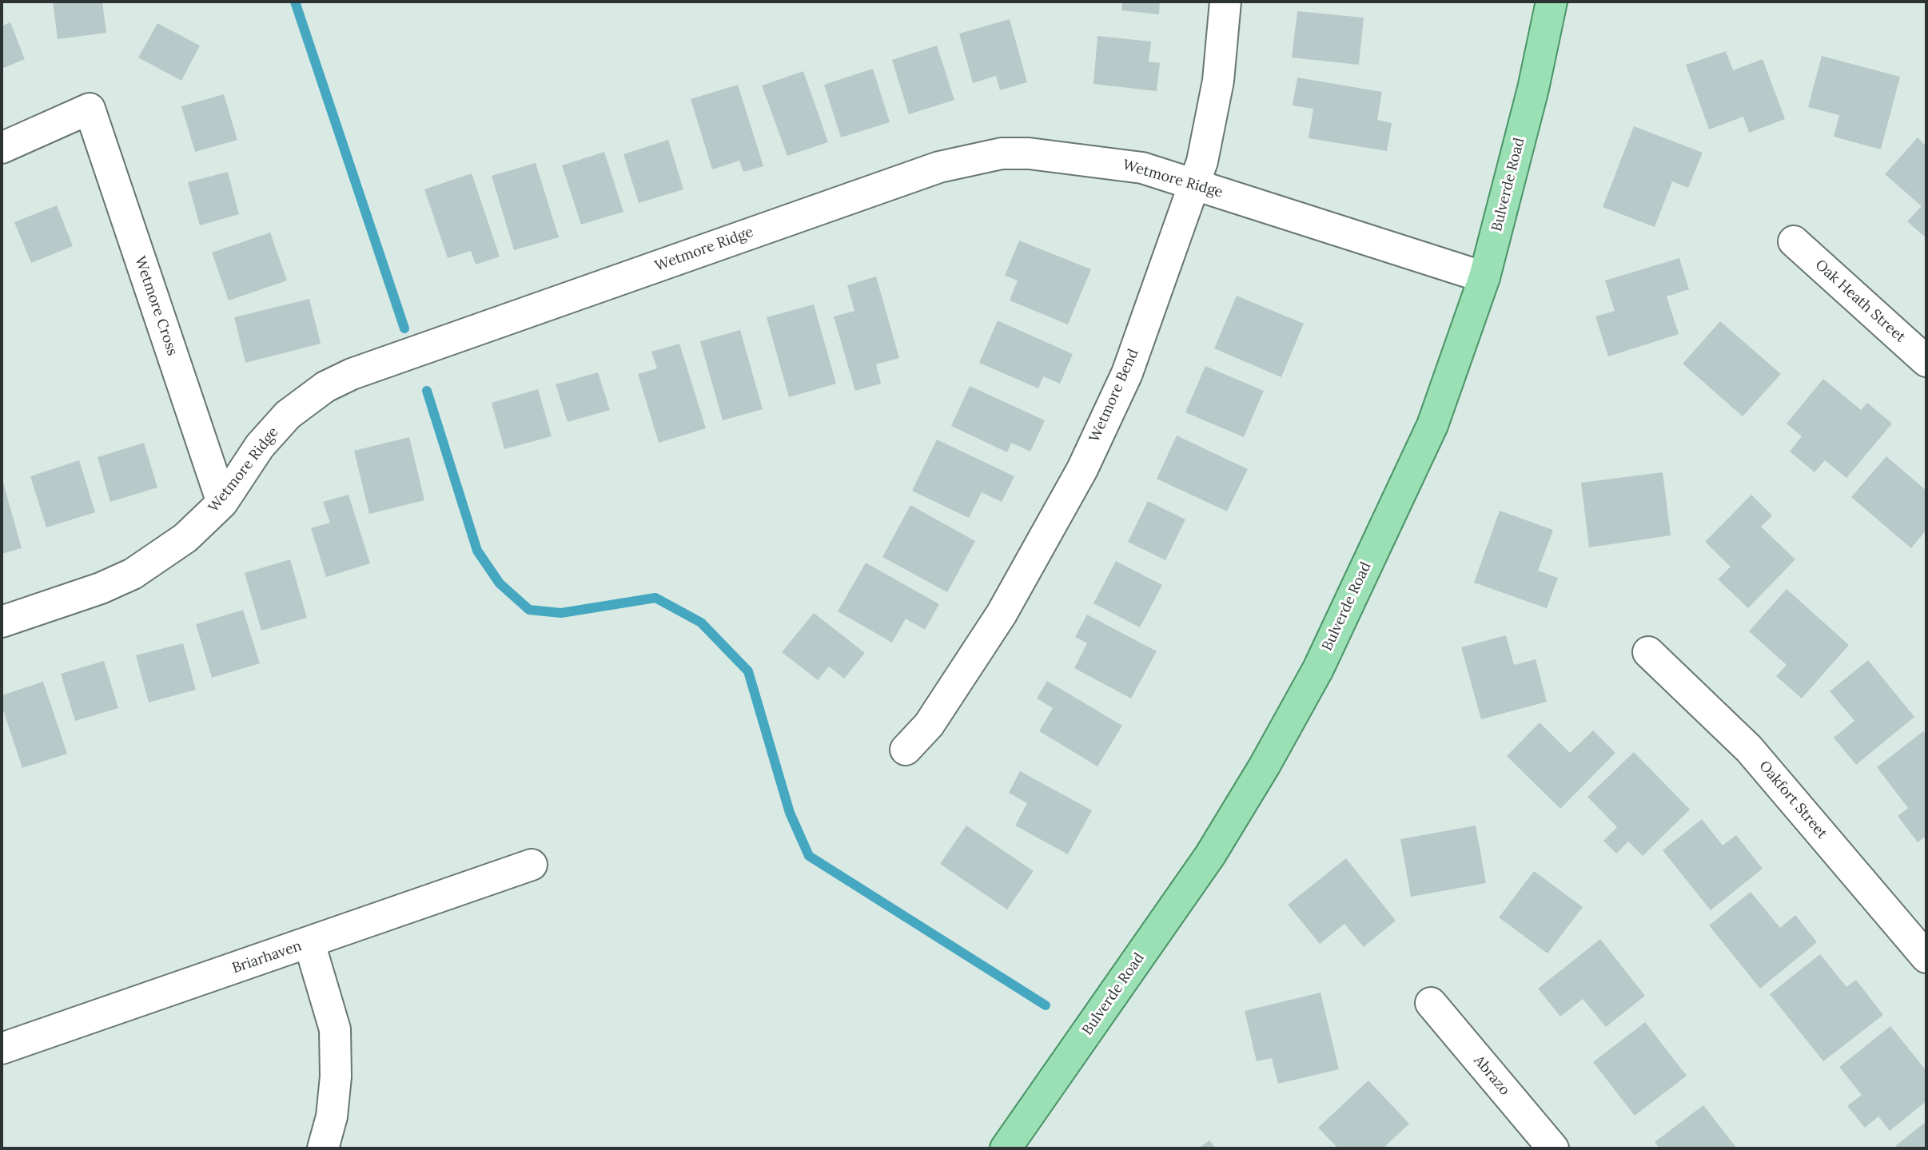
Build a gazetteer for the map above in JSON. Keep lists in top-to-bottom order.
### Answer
{
  "streets": {
    "main road": ["Bulverde Road"],
    "street": [
      "Wetmore Ridge",
      "Oak Heath Street",
      "Wetmore Cross",
      "Wetmore Bend",
      "Oakfort Street",
      "Briarhaven",
      "Abrazo"
    ]
  },
  "crossings": [
    ["Wetmore Ridge", "Bulverde Road"],
    ["Wetmore Ridge", "Wetmore Cross"],
    ["Wetmore Ridge", "Wetmore Bend"]
  ]
}
